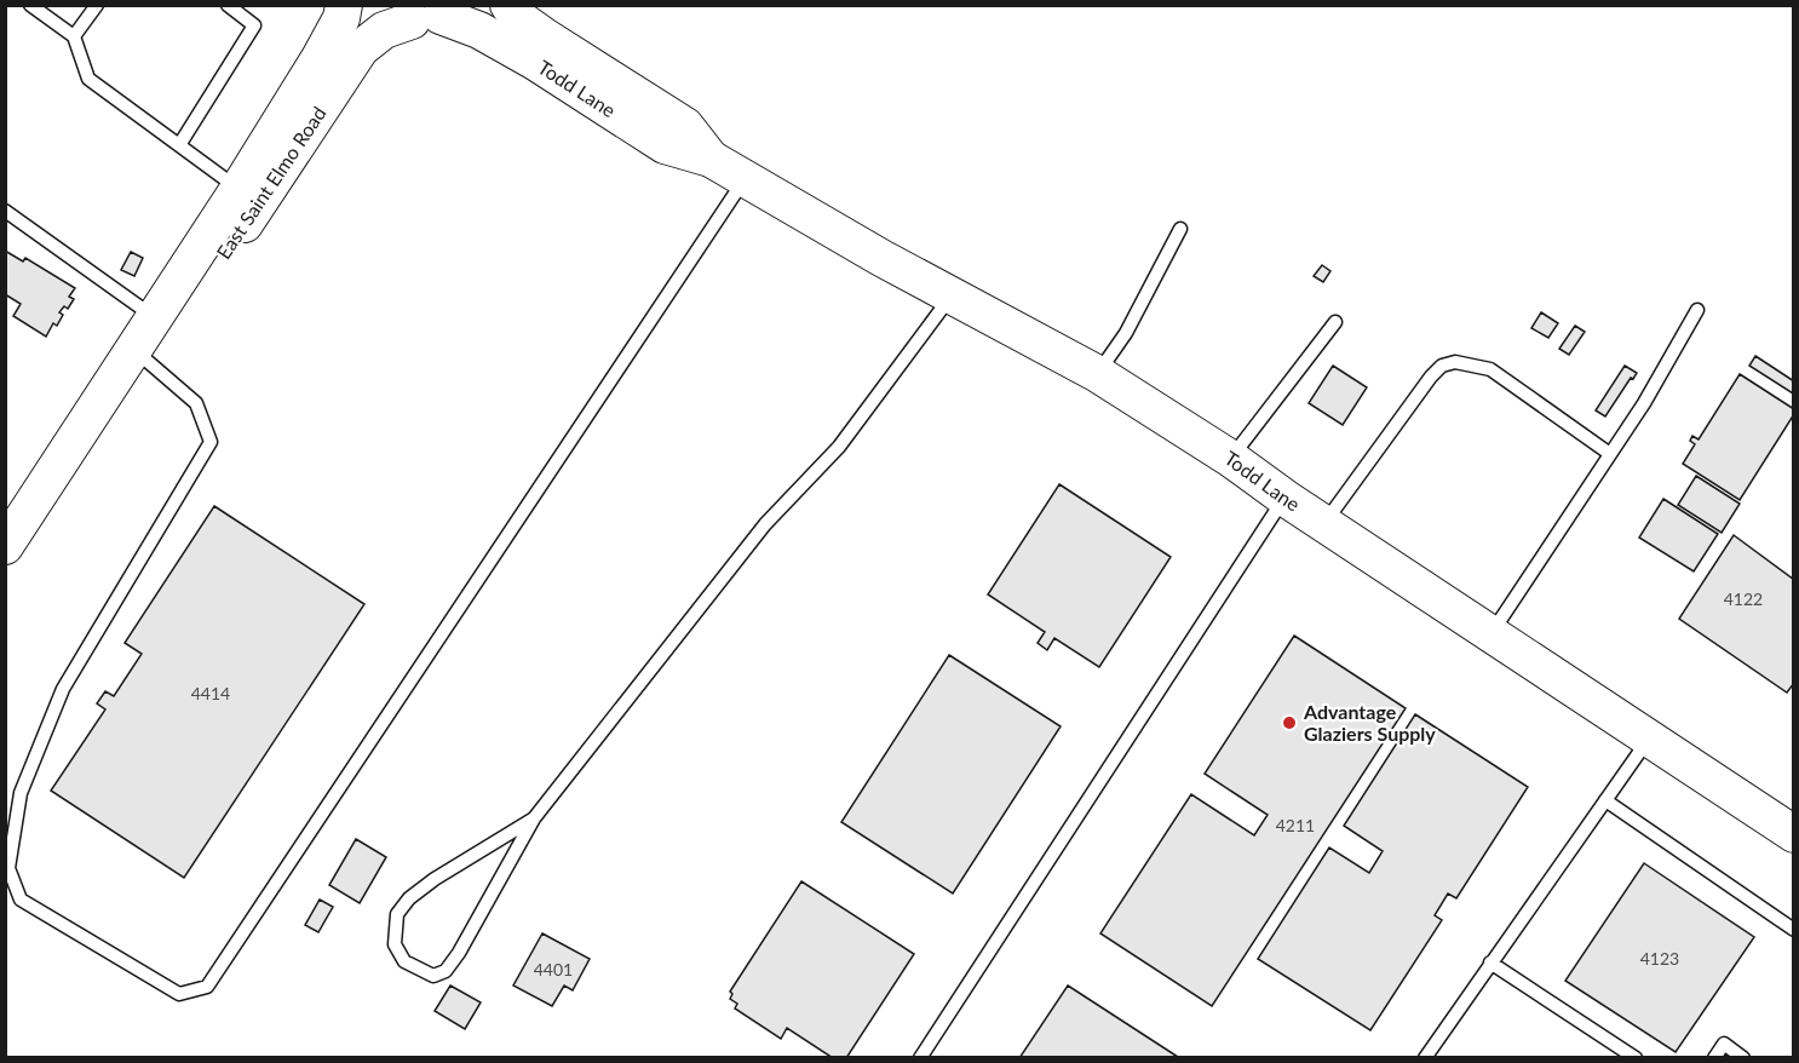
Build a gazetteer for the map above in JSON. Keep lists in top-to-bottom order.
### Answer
{
  "streets": {
    "street": ["Todd Lane", "East Saint Elmo Road"]
  },
  "crossings": [
    ["Todd Lane", "East Saint Elmo Road"]
  ],
  "places": ["Advantage Glaziers Supply"],
  "house_numbers": [
    "4122",
    "4414",
    "4211",
    "4123",
    "4401"
  ]
}
